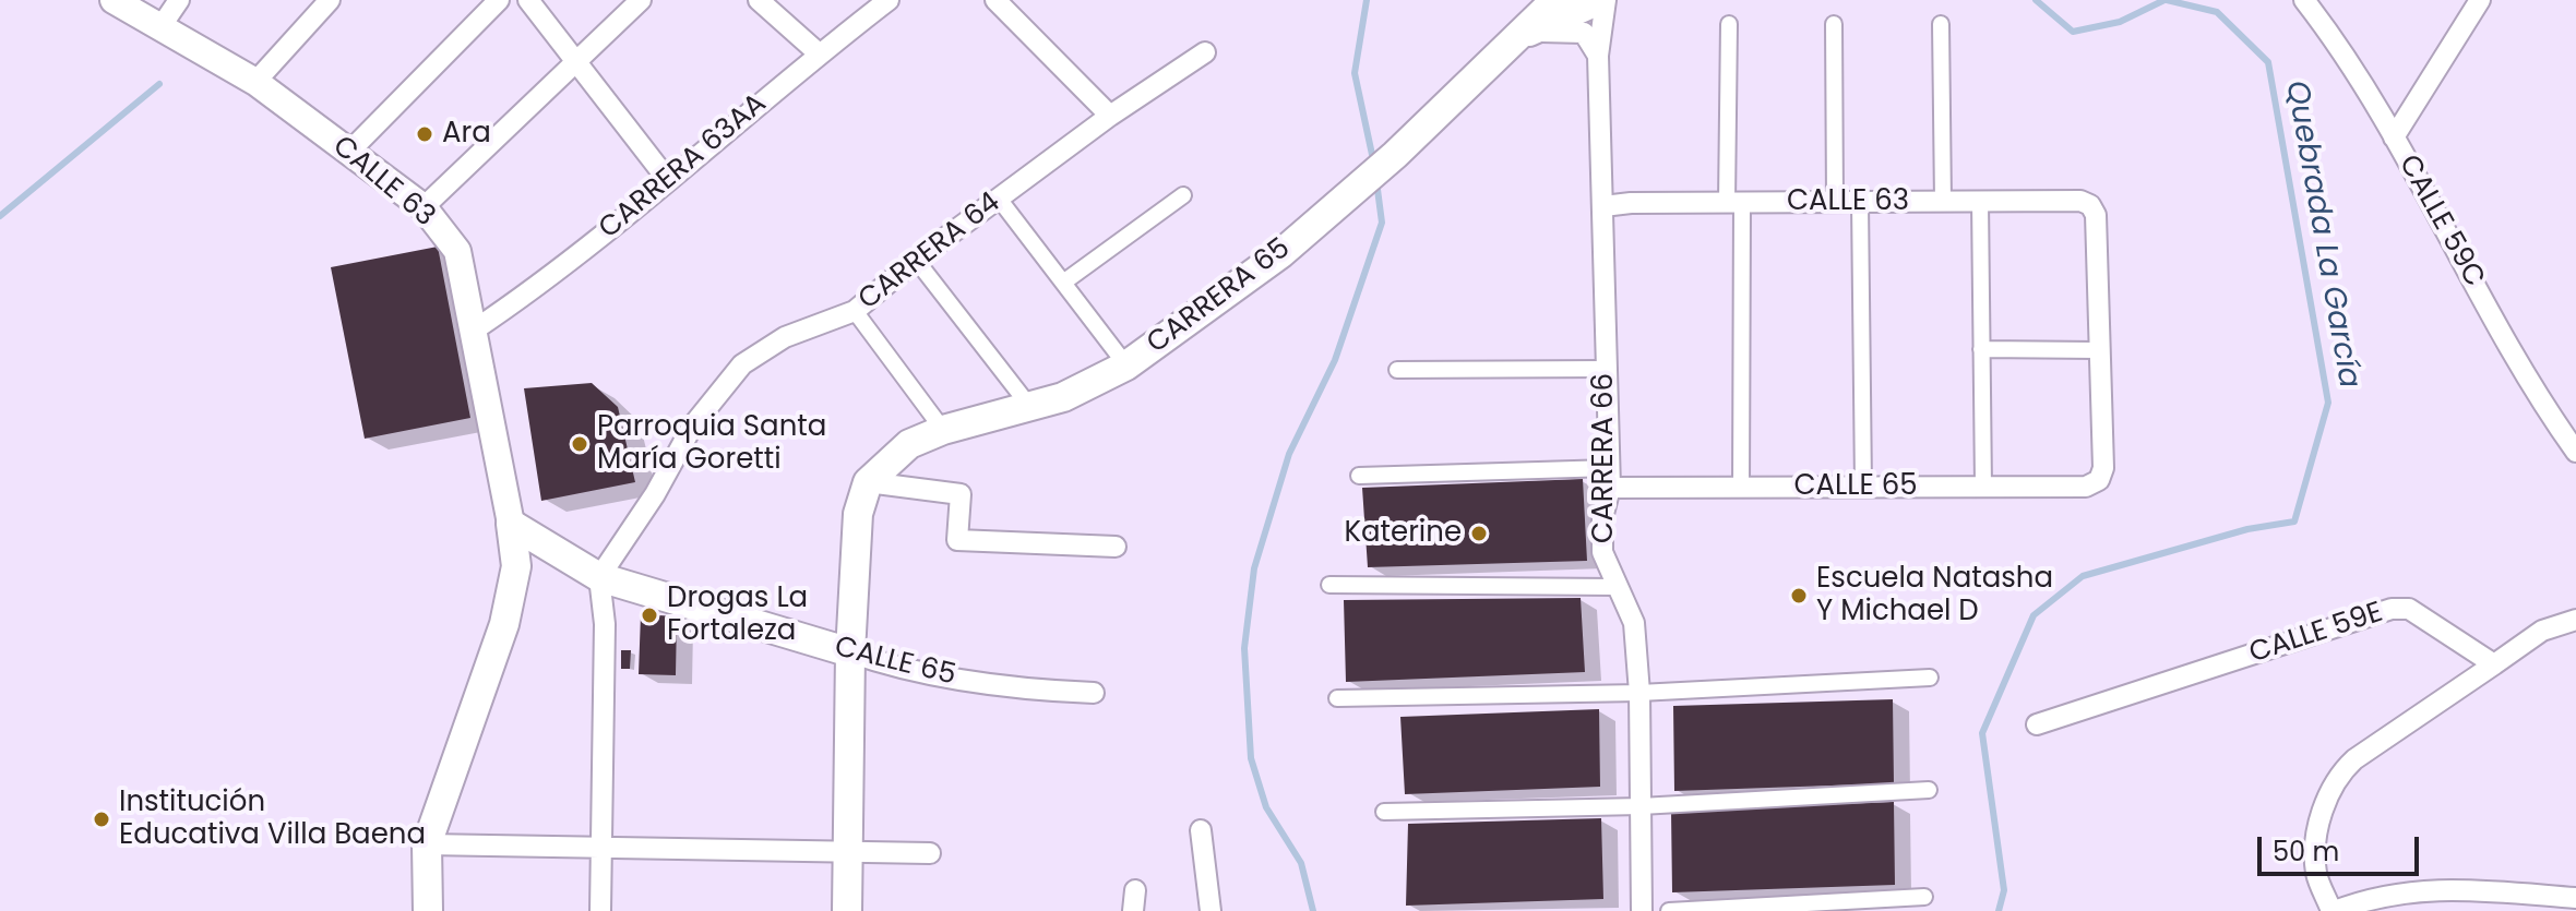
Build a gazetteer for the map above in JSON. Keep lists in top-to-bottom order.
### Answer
{
  "streets": {
    "main road": ["CARRERA 65", "CALLE 65"],
    "street": [
      "CARRERA 63AA",
      "CALLE 63",
      "CALLE 59C",
      "CARRERA 64",
      "CARRERA 66",
      "CALLE 59E"
    ]
  },
  "crossings": [
    ["CARRERA 63AA", "CALLE 63"],
    ["CALLE 63", "CARRERA 66"],
    ["CALLE 63", "CALLE 65"],
    ["CARRERA 64", "CALLE 65"],
    ["CARRERA 65", "CARRERA 66"],
    ["CARRERA 66", "CALLE 65"]
  ],
  "water": ["Quebrada La García"],
  "places": [
    "Ara",
    "Parroquia Santa María Goretti",
    "Katerine",
    "Escuela Natasha Y Michael D",
    "Drogas La Fortaleza",
    "Institución Educativa Villa Baena"
  ],
  "scale_bar": "50 m"
}
